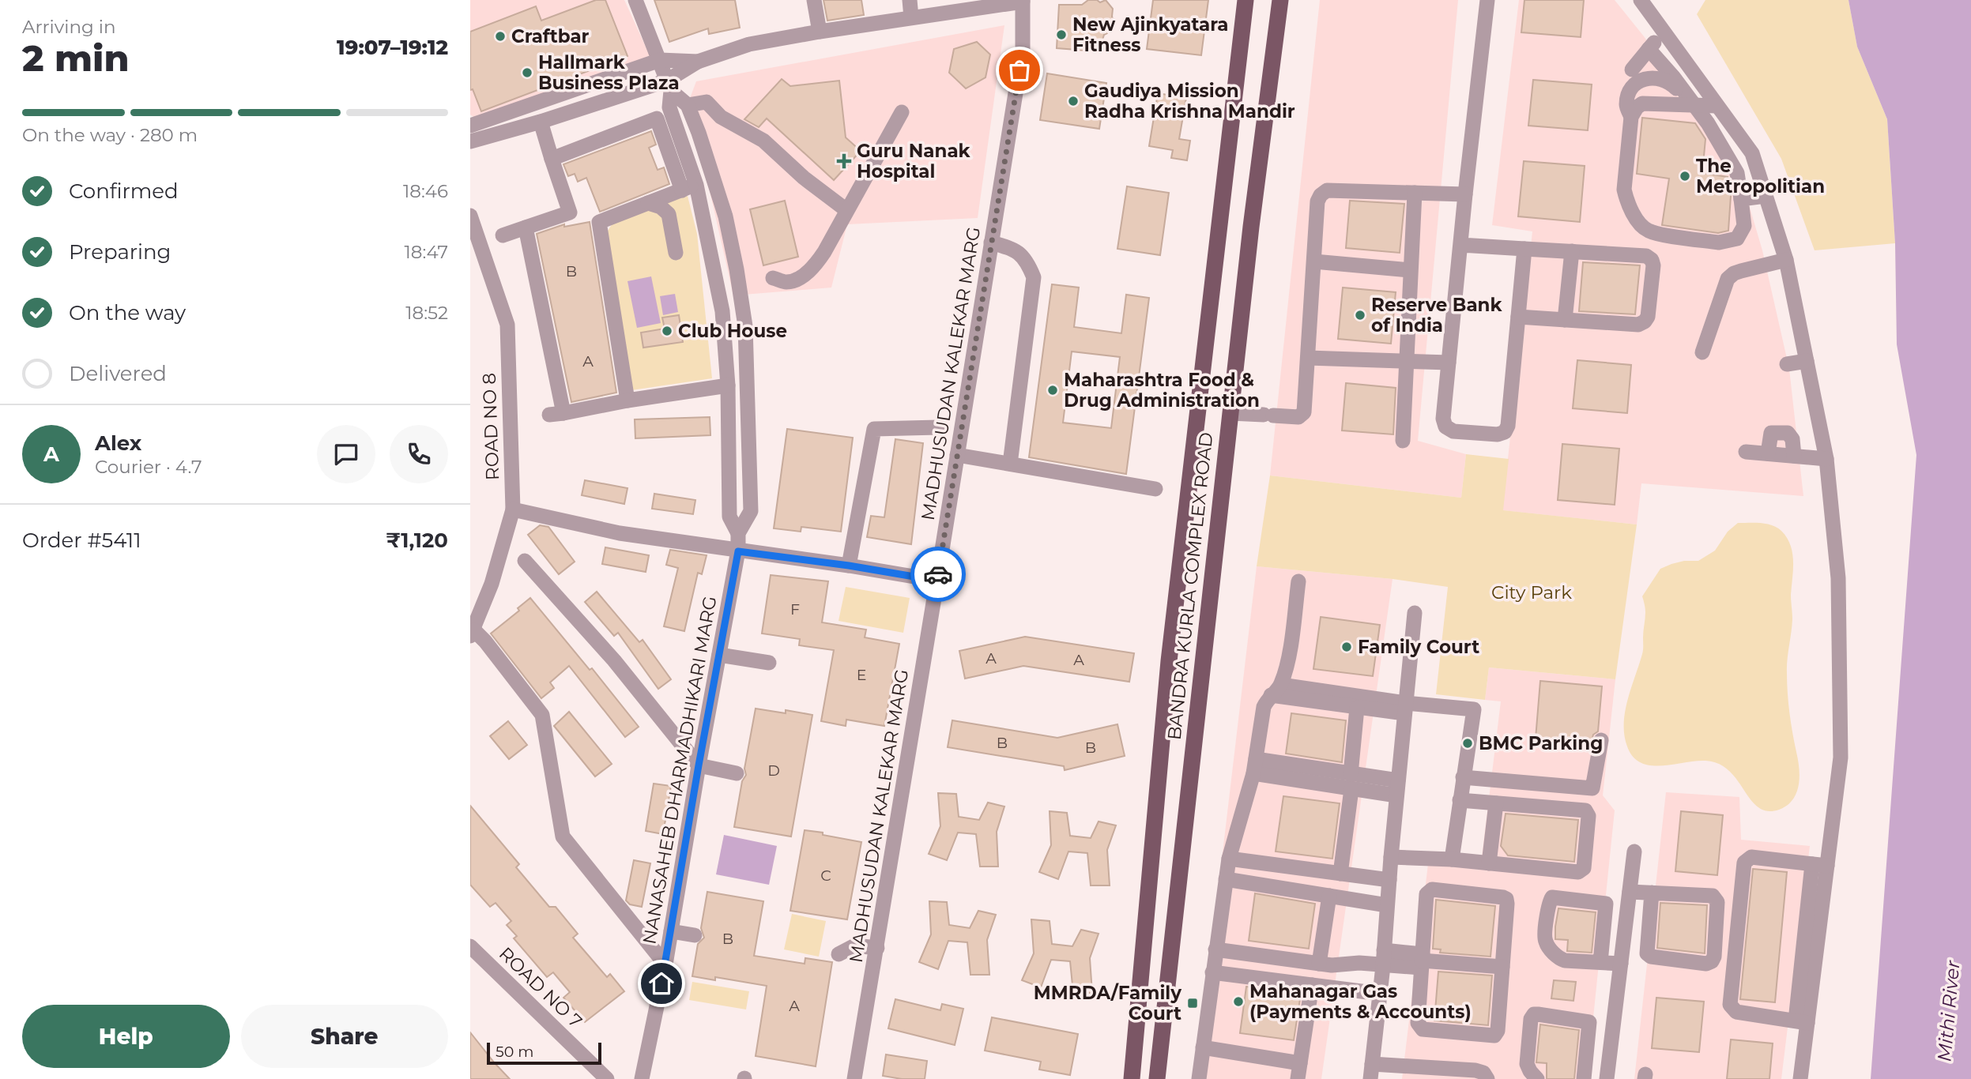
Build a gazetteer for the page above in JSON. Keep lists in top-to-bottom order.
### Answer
{
  "streets": {
    "main road": ["BANDRA KURLA COMPLEX ROAD"],
    "street": [
      "MADHUSUDAN KALEKAR MARG",
      "ROAD NO 8",
      "NANASAHEB DHARMADHIKARI MARG",
      "ROAD NO 7"
    ]
  },
  "water": ["Mithi River"],
  "parks": ["City Park"],
  "places": {
    "other": [
      "New Ajinkyatara Fitness",
      "Craftbar",
      "Hallmark Business Plaza",
      "Gaudiya Mission Radha Krishna Mandir",
      "The Metropolitian",
      "Reserve Bank of India",
      "Club House",
      "Maharashtra Food & Drug Administration",
      "Family Court",
      "BMC Parking",
      "Mahanagar Gas (Payments & Accounts)"
    ],
    "health": ["Guru Nanak Hospital"],
    "transit": ["MMRDA/Family Court"]
  },
  "house_numbers": [
    "B",
    "A",
    "F",
    "A",
    "A",
    "E",
    "B",
    "B",
    "D",
    "C",
    "B",
    "A"
  ],
  "scale_bar": "50 m",
  "page": {
    "heading": ["2 min", "Arriving in", "19:07–19:12"],
    "panel": [
      "Alex",
      "Courier · 4.7",
      "Order #5411",
      "₹1,120"
    ],
    "bar": "On the way · 280 m",
    "list": [
      ["Confirmed", "18:46"],
      ["Preparing", "18:47"],
      ["On the way", "18:52"],
      "Delivered"
    ],
    "round": "A",
    "buttons": ["Help", "Share"],
    "scale": "50 m"
  }
}
